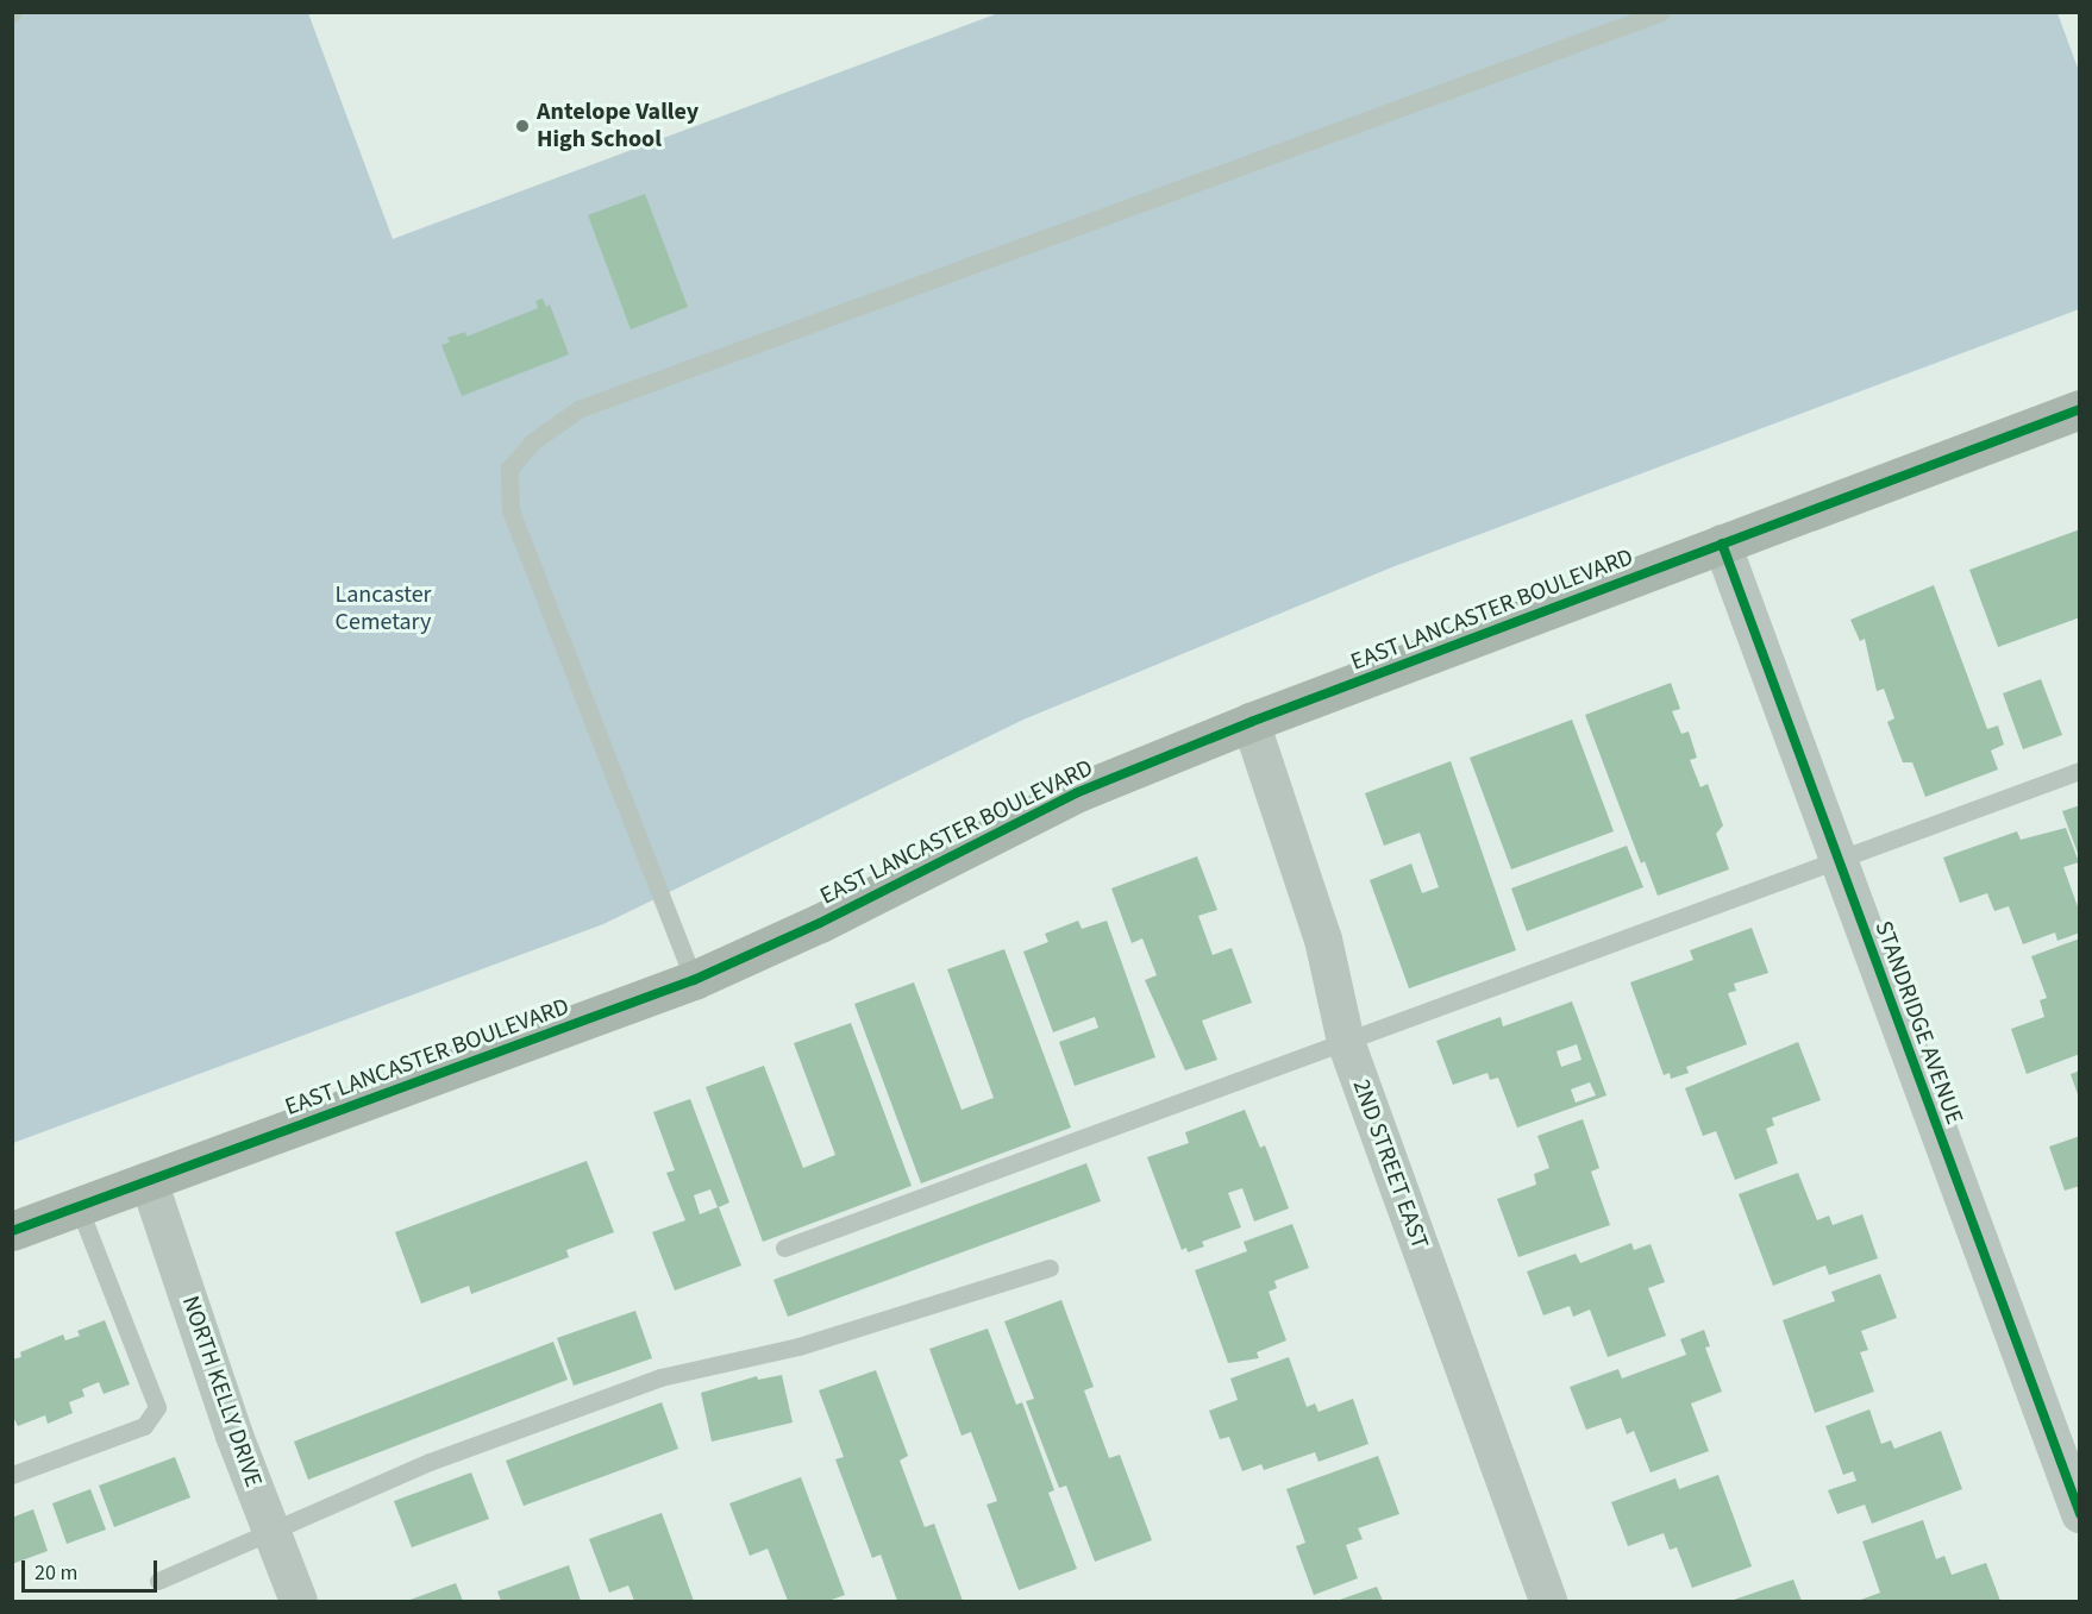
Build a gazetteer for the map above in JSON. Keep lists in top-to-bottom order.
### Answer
{
  "streets": {
    "main road": ["EAST LANCASTER BOULEVARD"],
    "street": ["STANDRIDGE AVENUE", "2ND STREET EAST", "NORTH KELLY DRIVE"]
  },
  "crossings": [
    ["EAST LANCASTER BOULEVARD", "STANDRIDGE AVENUE"],
    ["EAST LANCASTER BOULEVARD", "2ND STREET EAST"],
    ["EAST LANCASTER BOULEVARD", "NORTH KELLY DRIVE"]
  ],
  "parks": ["Lancaster Cemetary"],
  "places": ["Antelope Valley High School"],
  "scale_bar": "20 m"
}
